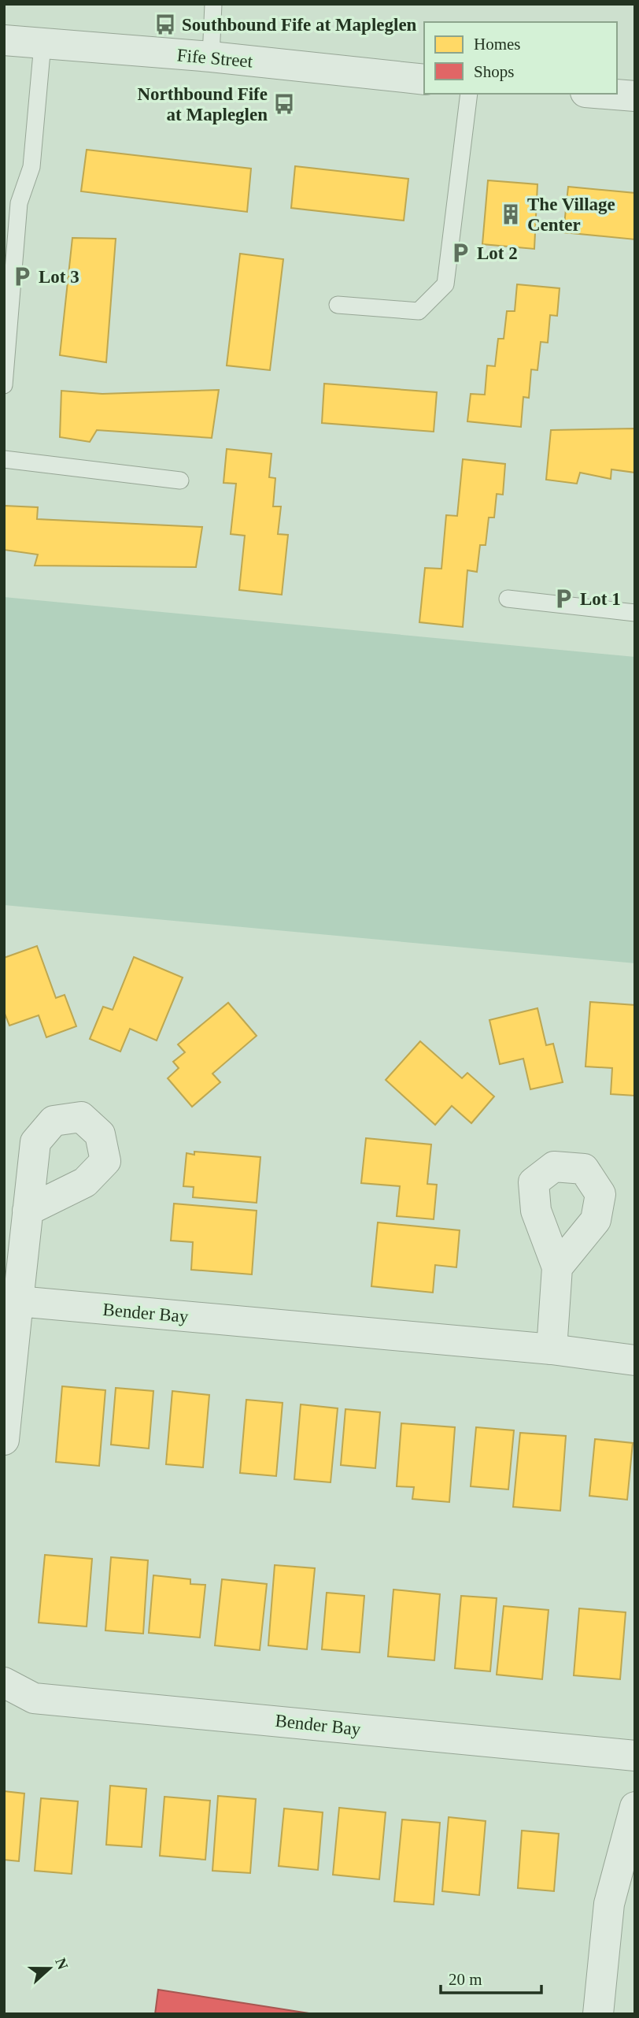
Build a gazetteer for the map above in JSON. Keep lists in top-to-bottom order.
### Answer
{
  "streets": {
    "street": ["Fife Street", "Bender Bay"]
  },
  "places": {
    "bus stop": ["Southbound Fife at Mapleglen", "Northbound Fife at Mapleglen"],
    "building": ["The Village Center"],
    "parking": ["Lot 2", "Lot 3", "Lot 1"]
  },
  "legend": ["Homes", "Shops"],
  "scale_bar": "20 m",
  "north": "right"
}
